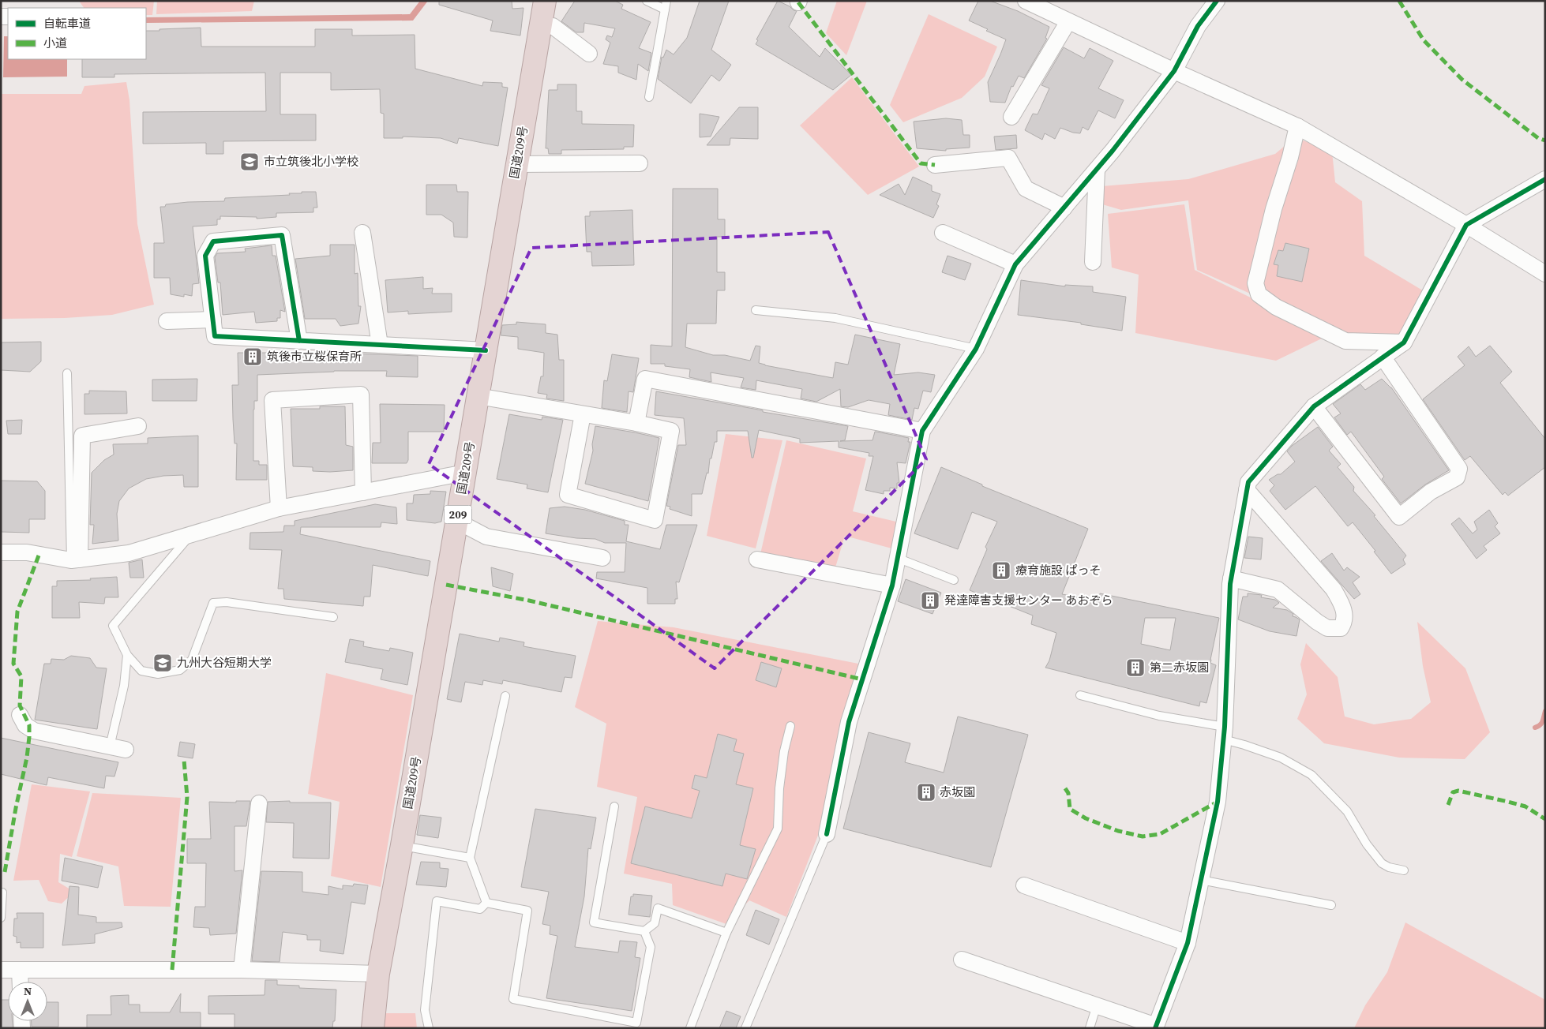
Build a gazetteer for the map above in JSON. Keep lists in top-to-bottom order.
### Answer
{
  "streets": {
    "highway": ["国道209号", "209"]
  },
  "places": {
    "school or university": ["市立筑後北小学校", "九州大谷短期大学"],
    "building": [
      "筑後市立桜保育所",
      "療育施設 ぱっそ",
      "発達障害支援センター あおぞら",
      "第二赤坂園",
      "赤坂園"
    ]
  },
  "legend": ["自転車道", "小道"],
  "north": "top"
}
